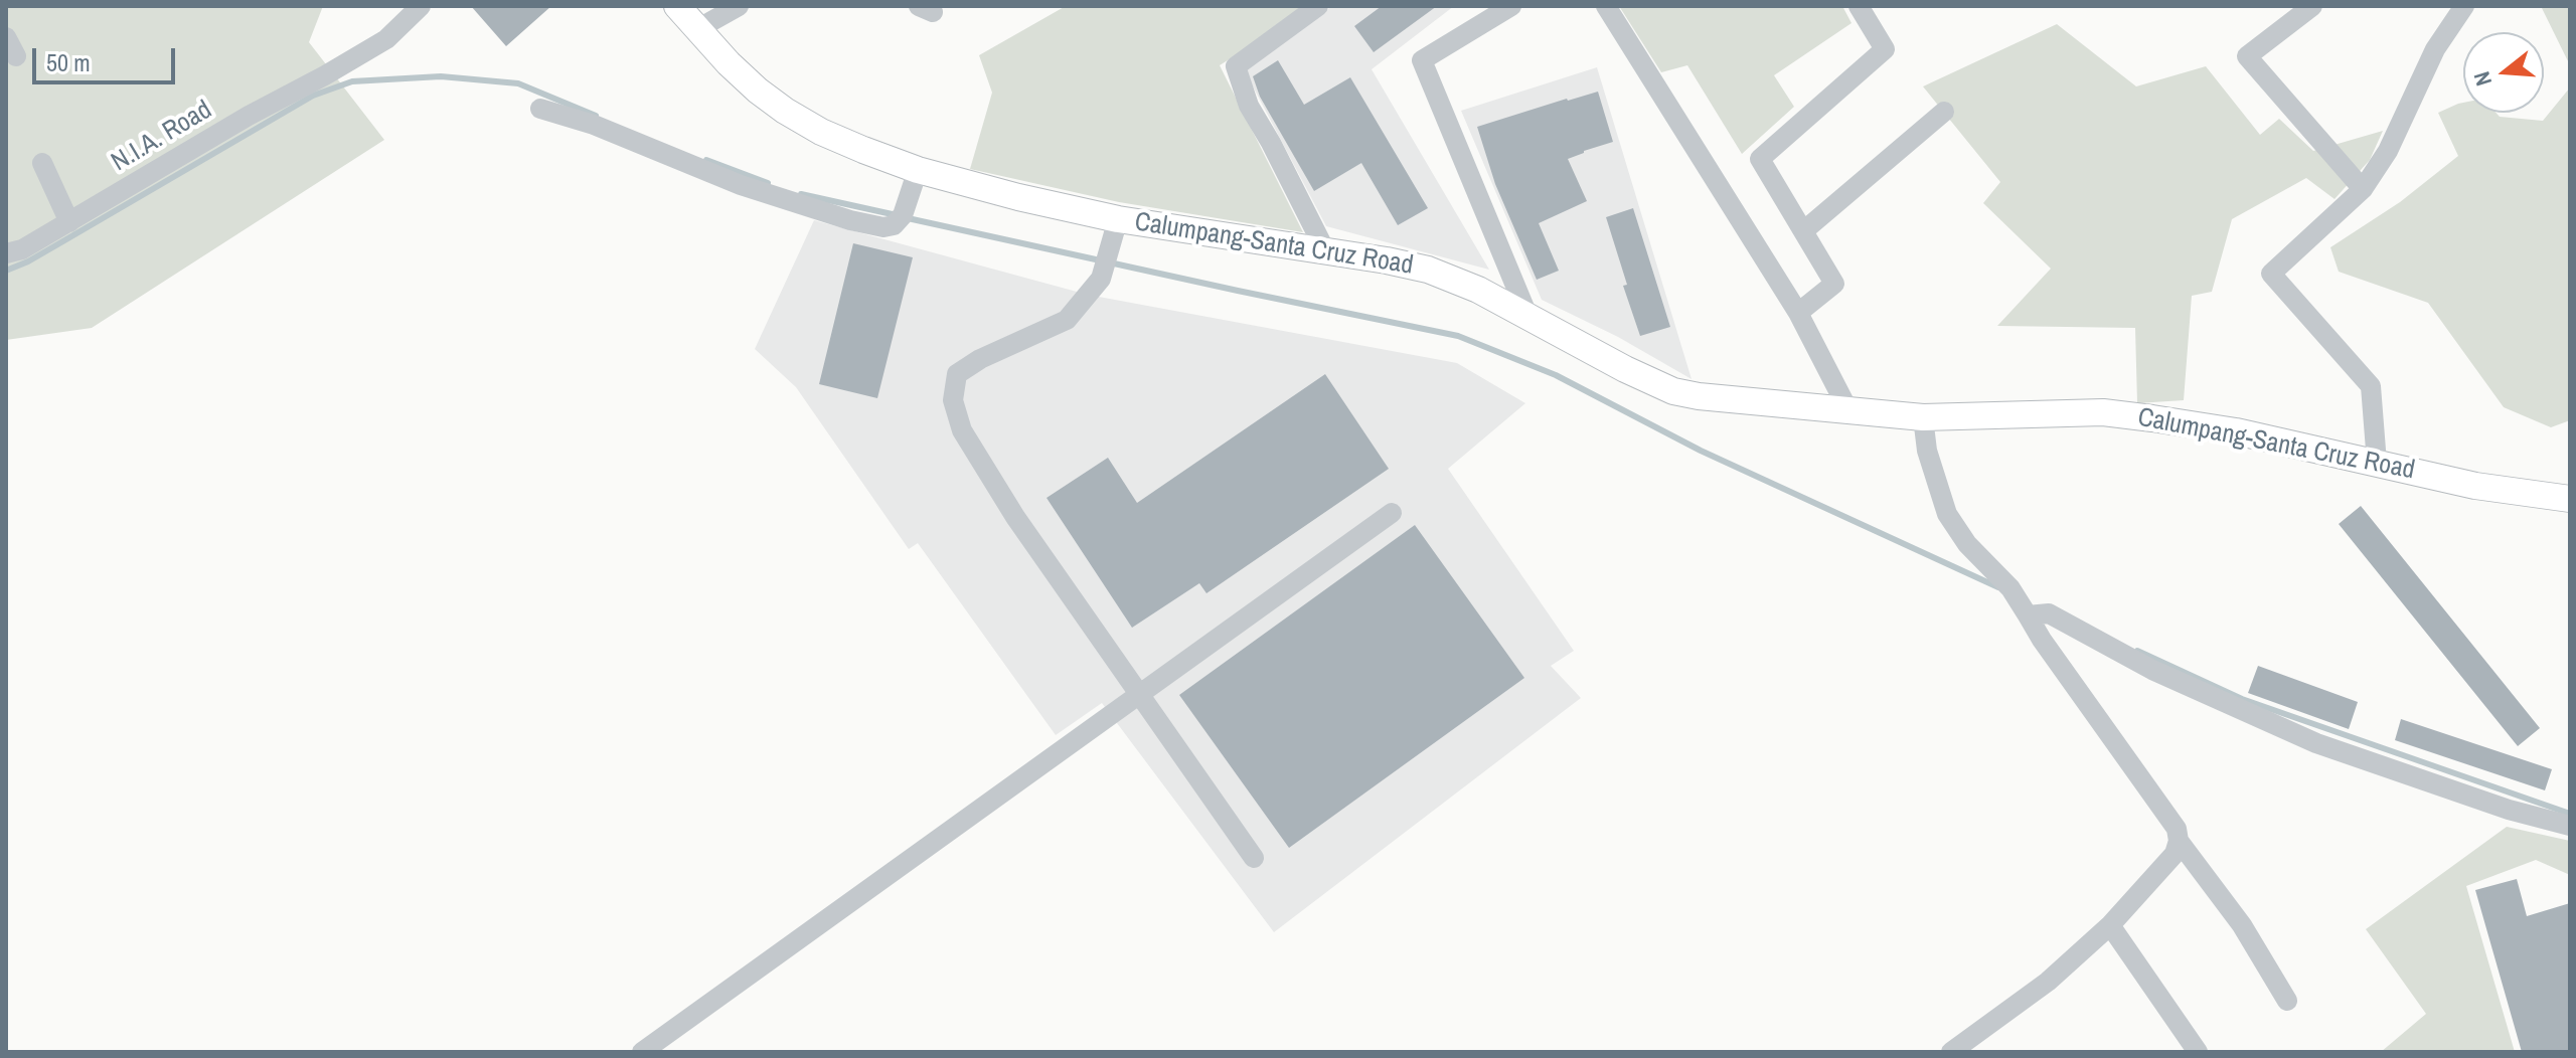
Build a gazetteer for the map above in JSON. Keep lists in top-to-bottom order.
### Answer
{
  "streets": {
    "main road": ["Calumpang-Santa Cruz Road"],
    "street": ["N.I.A. Road"]
  },
  "scale_bar": "50 m",
  "north": "left"
}
